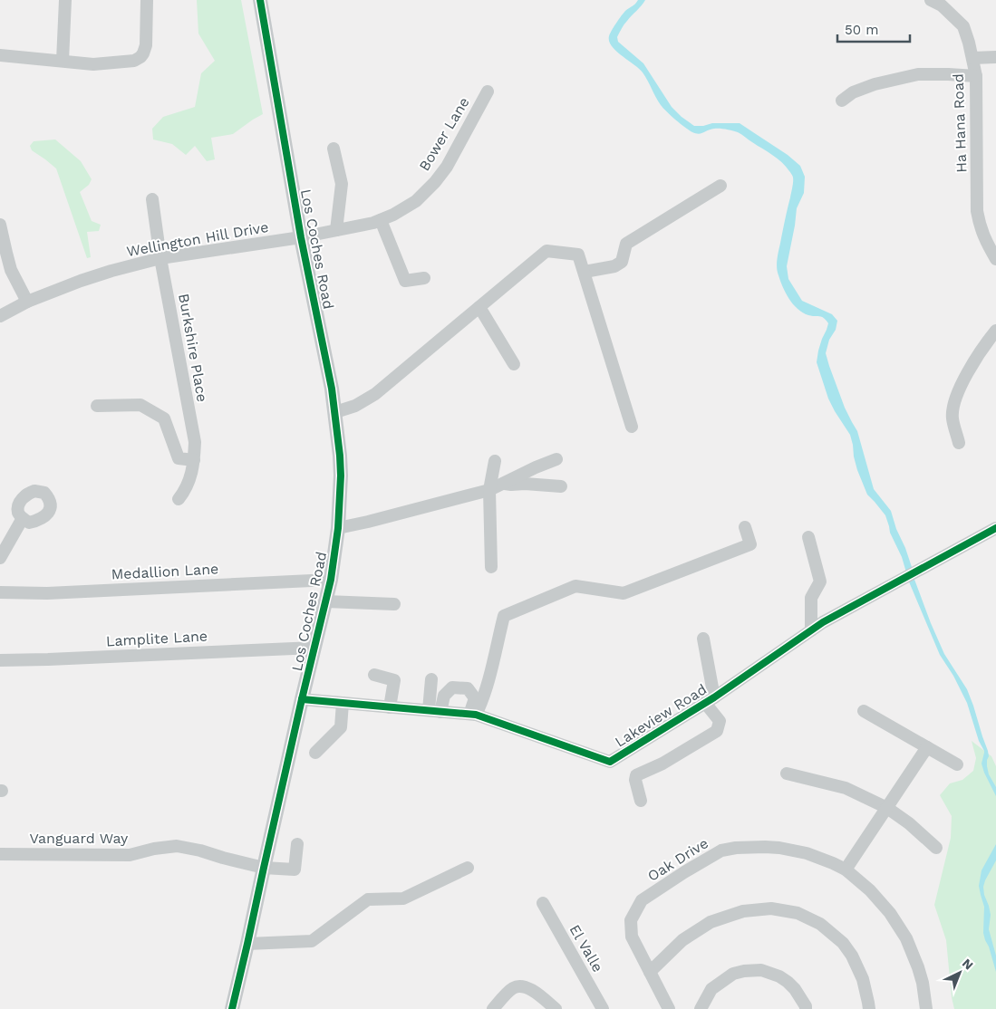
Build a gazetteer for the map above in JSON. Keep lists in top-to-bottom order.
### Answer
{
  "streets": {
    "main road": ["Los Coches Road"],
    "street": [
      "Ha Hana Road",
      "Bower Lane",
      "Wellington Hill Drive",
      "Burkshire Place",
      "Medallion Lane",
      "Lamplite Lane",
      "Lakeview Road",
      "Vanguard Way",
      "Oak Drive",
      "El Valle"
    ]
  },
  "crossings": [
    ["Bower Lane", "Wellington Hill Drive"],
    ["Bower Lane", "Los Coches Road"],
    ["Wellington Hill Drive", "Los Coches Road"],
    ["Wellington Hill Drive", "Burkshire Place"],
    ["Los Coches Road", "Medallion Lane"],
    ["Los Coches Road", "Lamplite Lane"],
    ["Los Coches Road", "Lakeview Road"],
    ["Los Coches Road", "Vanguard Way"]
  ],
  "scale_bar": "50 m",
  "north": "top right"
}
